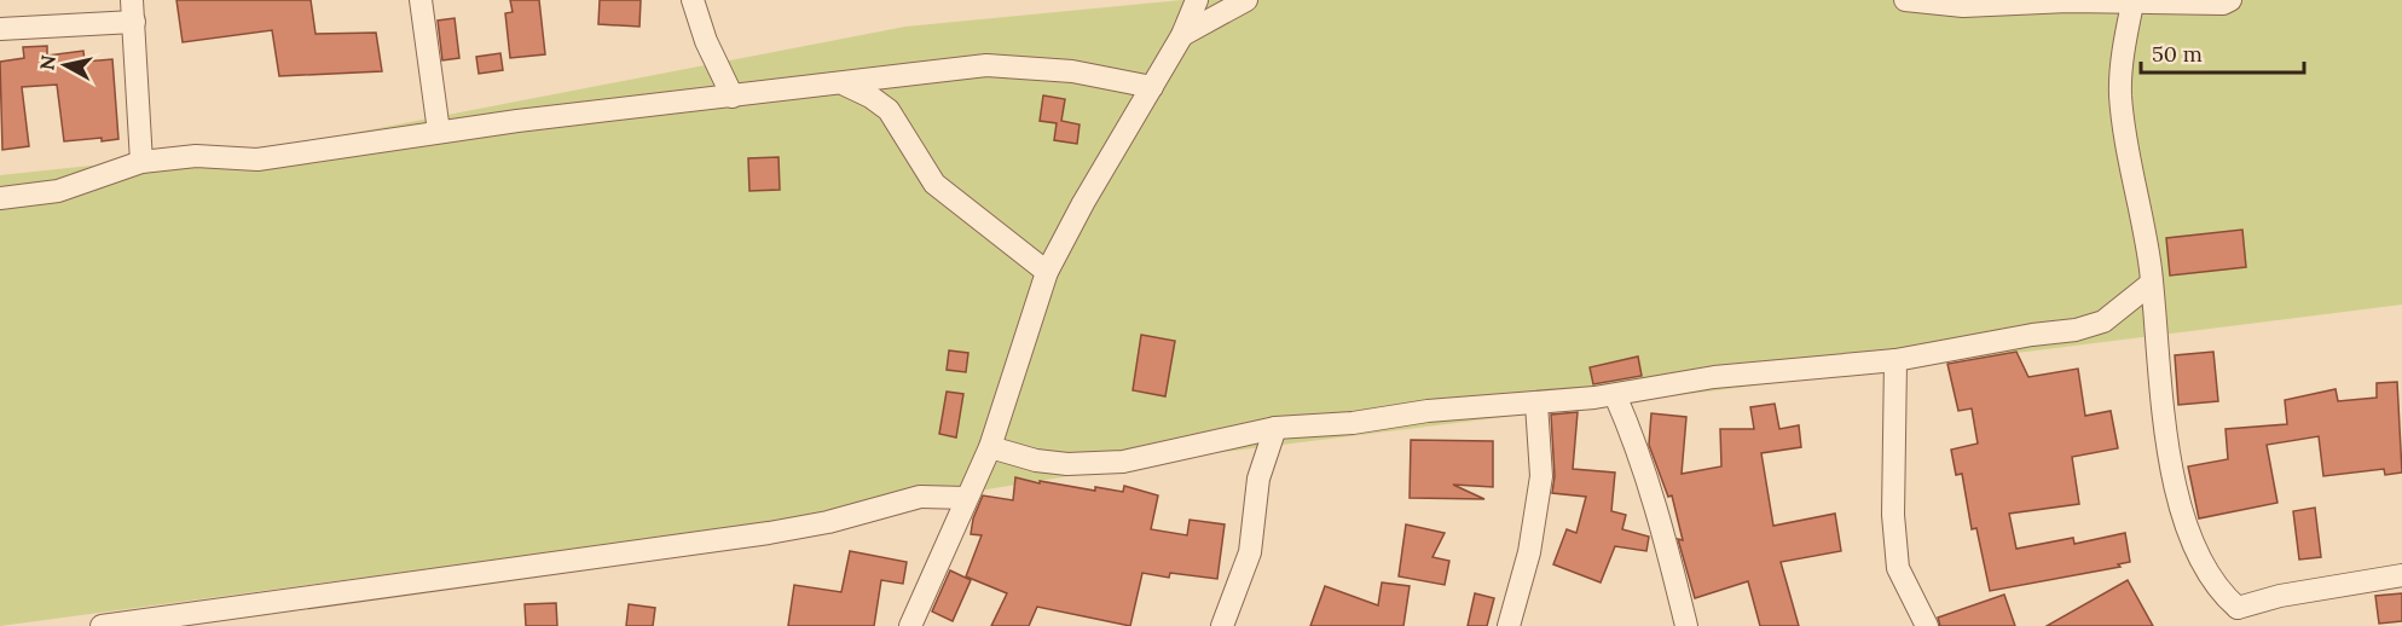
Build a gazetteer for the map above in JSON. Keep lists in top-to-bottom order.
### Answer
{
  "scale_bar": "50 m",
  "north": "left"
}
